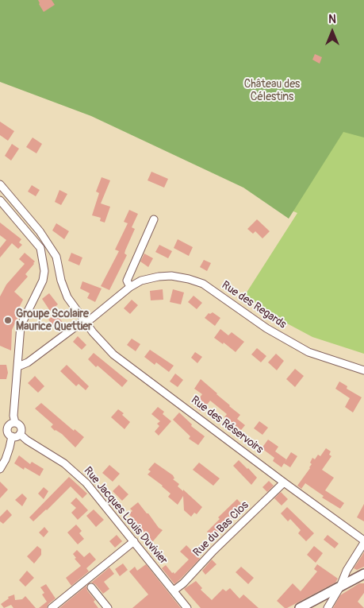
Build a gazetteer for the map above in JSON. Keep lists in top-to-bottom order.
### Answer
{
  "streets": {
    "street": [
      "Rue des Regards",
      "Rue des Réservoirs",
      "Rue Jacques Louis Duvivier",
      "Rue du Bas Clos"
    ]
  },
  "crossings": [
    ["Rue des Regards", "Rue des Réservoirs"],
    ["Rue des Réservoirs", "Rue du Bas Clos"],
    ["Rue Jacques Louis Duvivier", "Rue du Bas Clos"]
  ],
  "parks": ["Château des Célestins"],
  "places": ["Groupe Scolaire Maurice Quettier"],
  "north": "top"
}
